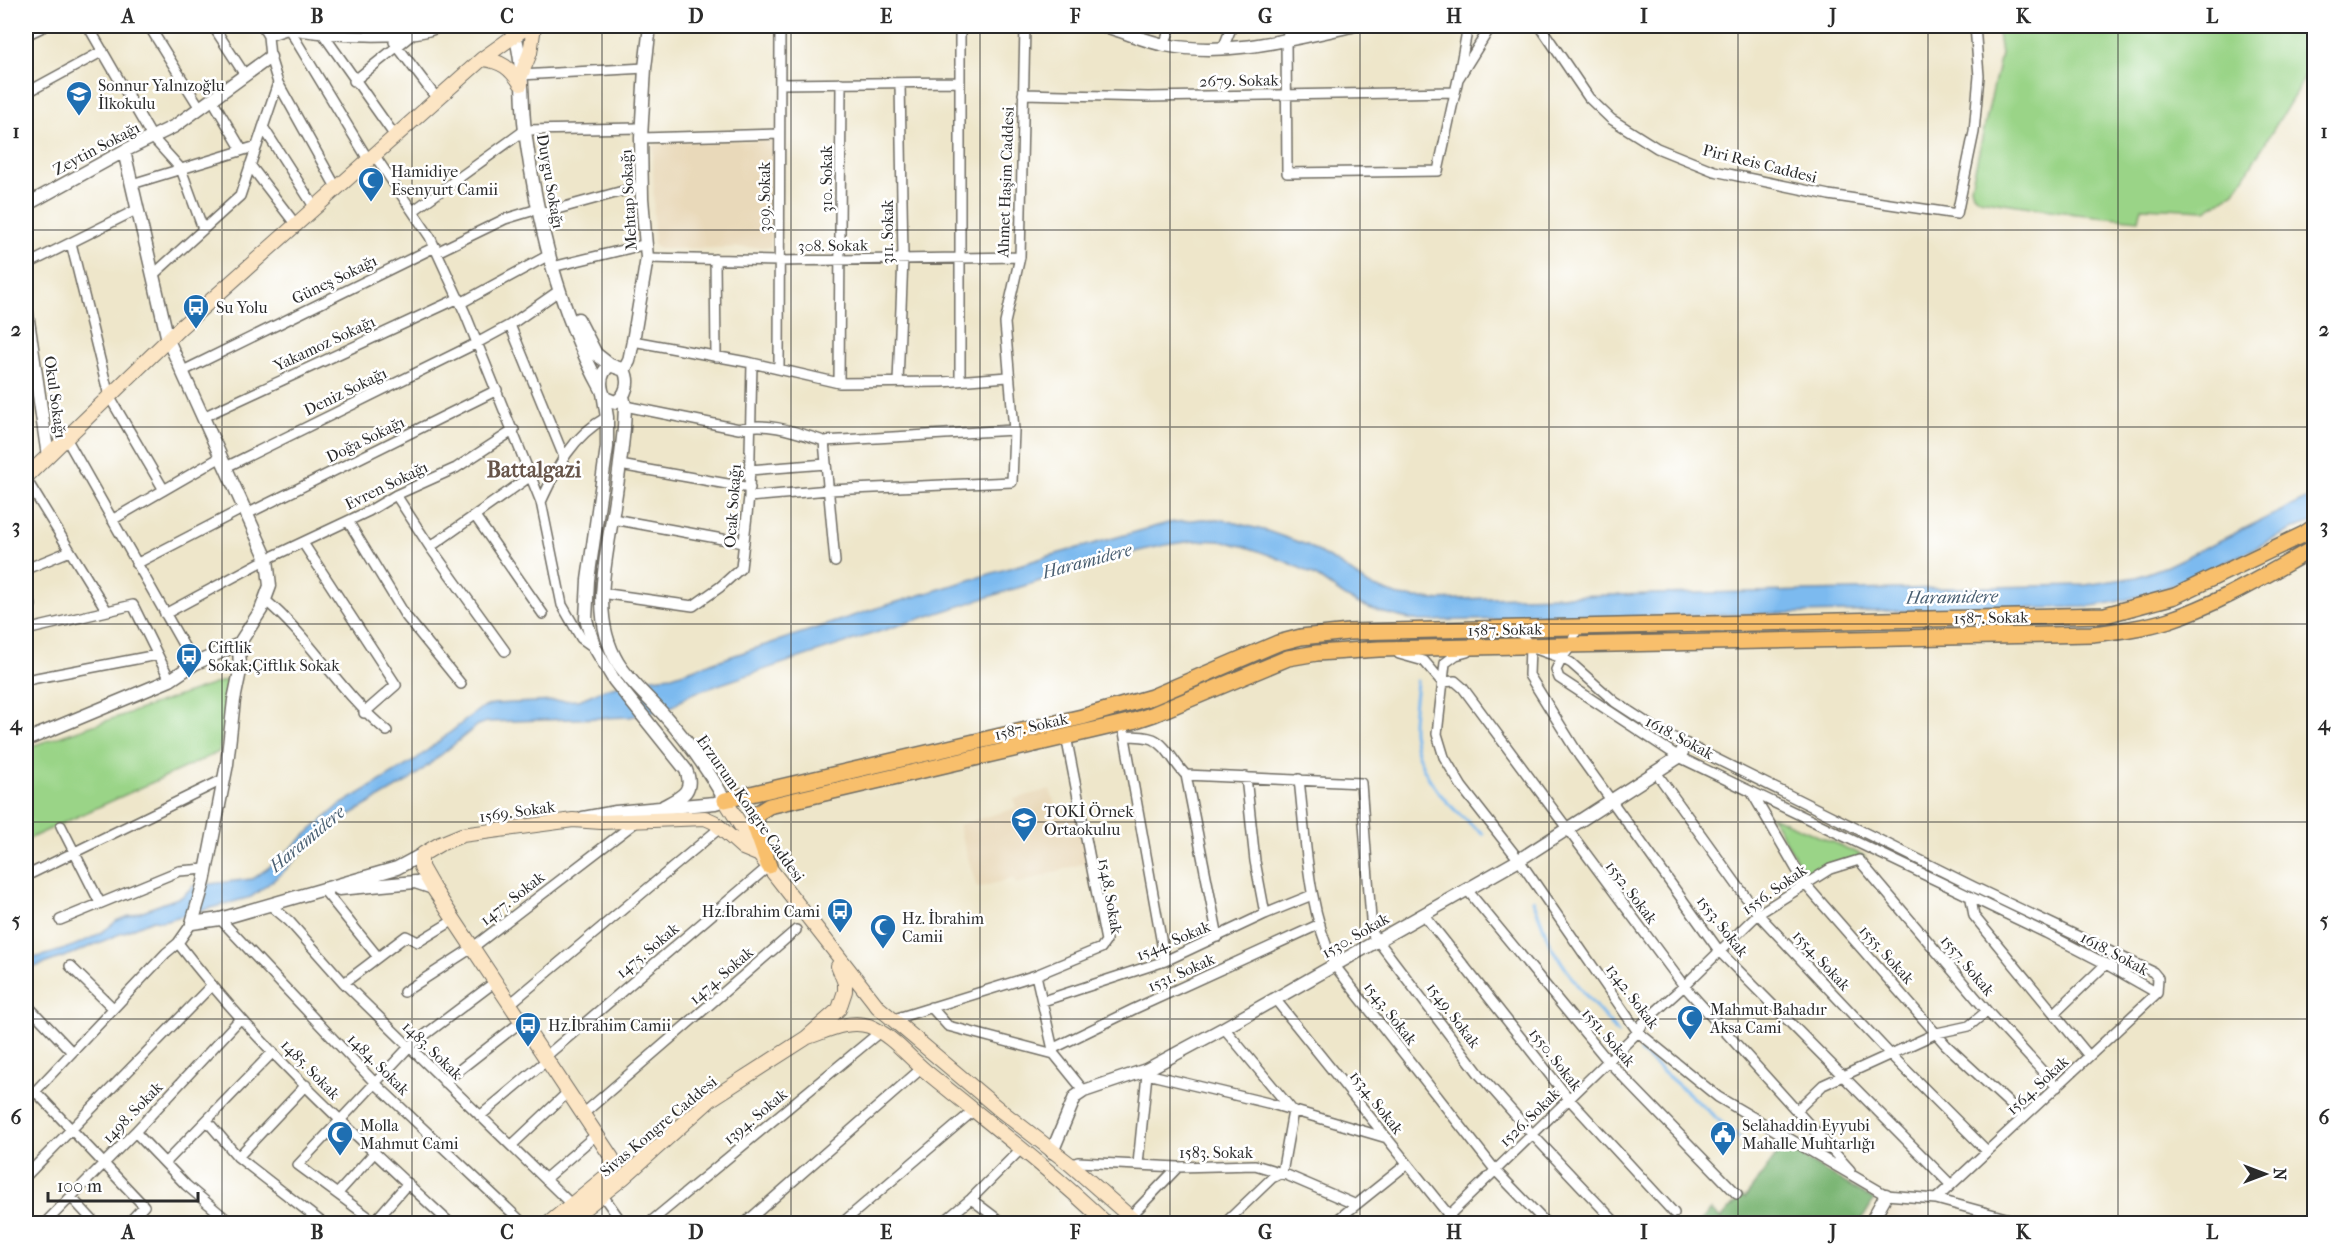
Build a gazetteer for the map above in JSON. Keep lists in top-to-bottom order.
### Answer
{
  "streets": {
    "main road": [
      "1587. Sokak",
      "Erzurum Kongre Caddesi",
      "1569. Sokak",
      "Sivas Kongre Caddesi"
    ],
    "street": [
      "2679. Sokak",
      "Zeytin Sokağı",
      "Piri Reis Caddesi",
      "310. Sokak",
      "Duygu Sokağı",
      "Ahmet Haşim Caddesi",
      "309. Sokak",
      "Mehtap Sokağı",
      "311. Sokak",
      "308. Sokak",
      "Güneş Sokağı",
      "Yakamoz Sokağı",
      "Deniz Sokağı",
      "Okul Sokağı",
      "Doğa Sokağı",
      "Evren Sokağı",
      "Ocak Sokağı",
      "1618. Sokak",
      "1556. Sokak",
      "1552. Sokak",
      "1548. Sokak",
      "1477. Sokak",
      "1553. Sokak",
      "1530. Sokak",
      "1544. Sokak",
      "1475. Sokak",
      "1555. Sokak",
      "1554. Sokak",
      "1557. Sokak",
      "1531. Sokak",
      "1474. Sokak",
      "1342. Sokak",
      "1543. Sokak",
      "1549. Sokak",
      "1551. Sokak",
      "1483. Sokak",
      "1550. Sokak",
      "1484. Sokak",
      "1485. Sokak",
      "1564. Sokak",
      "1534. Sokak",
      "1498. Sokak",
      "1394. Sokak",
      "1526. Sokak",
      "1583. Sokak"
    ]
  },
  "crossings": [
    ["2679. Sokak", "Ahmet Haşim Caddesi"],
    ["310. Sokak", "308. Sokak"],
    ["Duygu Sokağı", "Güneş Sokağı"],
    ["Duygu Sokağı", "Yakamoz Sokağı"],
    ["Duygu Sokağı", "Deniz Sokağı"],
    ["Ahmet Haşim Caddesi", "308. Sokak"],
    ["309. Sokak", "308. Sokak"],
    ["Mehtap Sokağı", "308. Sokak"],
    ["Mehtap Sokağı", "Güneş Sokağı"],
    ["Mehtap Sokağı", "Yakamoz Sokağı"],
    ["Mehtap Sokağı", "Erzurum Kongre Caddesi"],
    ["311. Sokak", "308. Sokak"],
    ["Ocak Sokağı", "Erzurum Kongre Caddesi"],
    ["1587. Sokak", "1618. Sokak"],
    ["1587. Sokak", "Erzurum Kongre Caddesi"],
    ["1587. Sokak", "1569. Sokak"],
    ["1587. Sokak", "1552. Sokak"],
    ["1587. Sokak", "1548. Sokak"],
    ["1587. Sokak", "1553. Sokak"],
    ["1587. Sokak", "1475. Sokak"],
    ["1587. Sokak", "1342. Sokak"],
    ["1618. Sokak", "1530. Sokak"],
    ["1618. Sokak", "1555. Sokak"],
    ["1618. Sokak", "1564. Sokak"],
    ["Erzurum Kongre Caddesi", "1569. Sokak"],
    ["Erzurum Kongre Caddesi", "1548. Sokak"],
    ["Erzurum Kongre Caddesi", "1475. Sokak"],
    ["Erzurum Kongre Caddesi", "Sivas Kongre Caddesi"],
    ["Erzurum Kongre Caddesi", "1583. Sokak"],
    ["1569. Sokak", "1483. Sokak"],
    ["1569. Sokak", "1484. Sokak"],
    ["1556. Sokak", "1552. Sokak"],
    ["1556. Sokak", "1553. Sokak"],
    ["1556. Sokak", "1555. Sokak"],
    ["1556. Sokak", "1554. Sokak"],
    ["1556. Sokak", "1557. Sokak"],
    ["1556. Sokak", "1342. Sokak"],
    ["1556. Sokak", "1526. Sokak"],
    ["1552. Sokak", "1530. Sokak"],
    ["1552. Sokak", "1342. Sokak"],
    ["1553. Sokak", "1530. Sokak"],
    ["1553. Sokak", "1564. Sokak"],
    ["1530. Sokak", "1554. Sokak"],
    ["1530. Sokak", "1342. Sokak"],
    ["1530. Sokak", "1543. Sokak"],
    ["1530. Sokak", "1549. Sokak"],
    ["1530. Sokak", "1551. Sokak"],
    ["1530. Sokak", "1550. Sokak"],
    ["1530. Sokak", "1534. Sokak"],
    ["1544. Sokak", "1543. Sokak"],
    ["1475. Sokak", "1483. Sokak"],
    ["1555. Sokak", "1564. Sokak"],
    ["1554. Sokak", "1564. Sokak"],
    ["1557. Sokak", "1564. Sokak"],
    ["1531. Sokak", "1543. Sokak"],
    ["1342. Sokak", "1564. Sokak"],
    ["1342. Sokak", "1526. Sokak"],
    ["1543. Sokak", "1549. Sokak"],
    ["1543. Sokak", "1526. Sokak"],
    ["1549. Sokak", "1526. Sokak"],
    ["1551. Sokak", "1526. Sokak"],
    ["1483. Sokak", "Sivas Kongre Caddesi"],
    ["1550. Sokak", "1526. Sokak"],
    ["1485. Sokak", "1498. Sokak"],
    ["1534. Sokak", "1526. Sokak"],
    ["1394. Sokak", "Sivas Kongre Caddesi"]
  ],
  "districts": ["Battalgazi"],
  "water": ["Haramidere"],
  "places": {
    "school or university": ["Sonnur Yalnızoğlu İlkokulu", "TOKİ Örnek Ortaokulıu"],
    "mosque": [
      "Hamidiye Esenyurt Camii",
      "Hz. İbrahim Camii",
      "Mahmut Bahadır Aksa Cami",
      "Molla Mahmut Cami"
    ],
    "bus stop": [
      "Su Yolu",
      "Ciftlik Sokak;Çiftlık Sokak",
      "Hz.İbrahim Cami",
      "Hz.İbrahim Camii"
    ],
    "public building": ["Selahaddin Eyyubi Mahalle Muhtarlığı"]
  },
  "scale_bar": "100 m",
  "north": "right",
  "grid": {
    "columns": [
      "A",
      "B",
      "C",
      "D",
      "E",
      "F",
      "G",
      "H",
      "I",
      "J",
      "K",
      "L"
    ],
    "rows": [
      "1",
      "2",
      "3",
      "4",
      "5",
      "6"
    ]
  }
}
